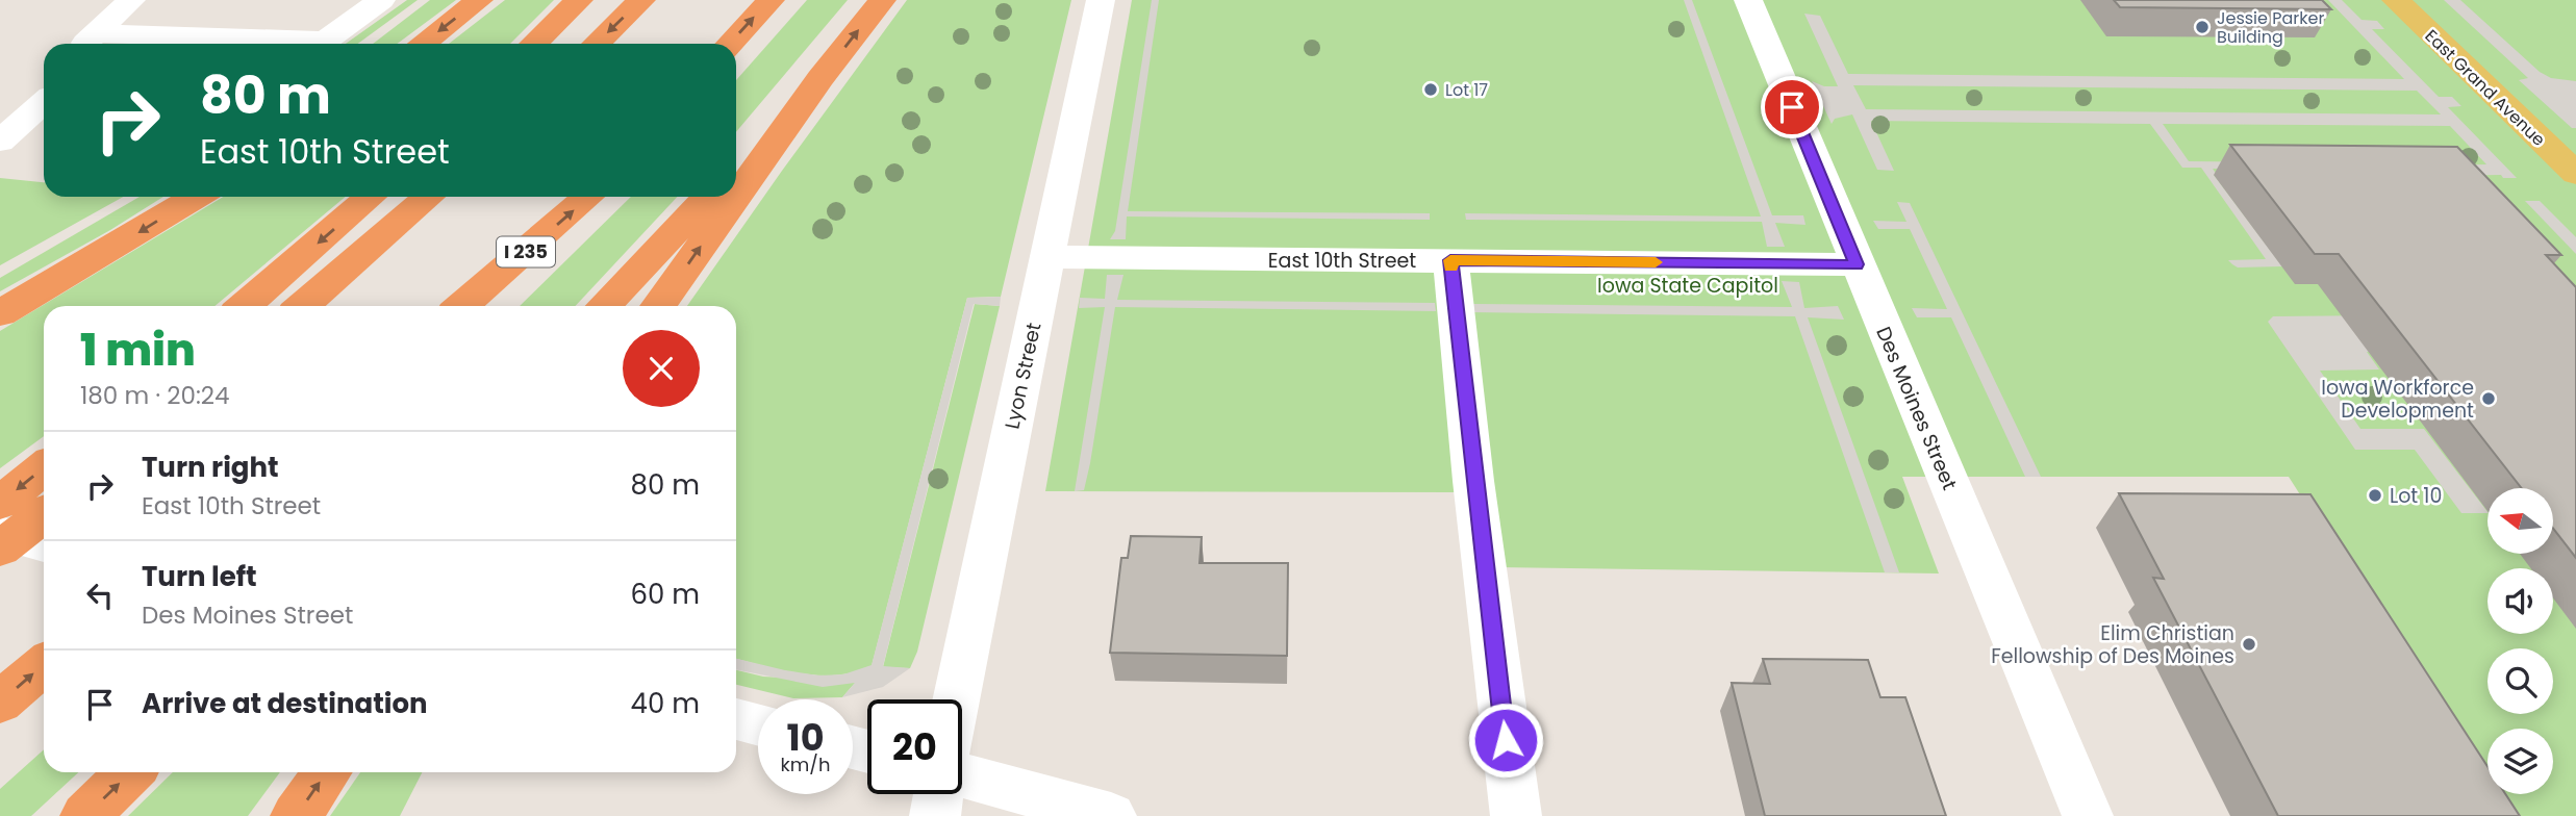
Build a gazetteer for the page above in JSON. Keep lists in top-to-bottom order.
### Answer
{
  "streets": {
    "highway": ["I 235"],
    "main road": ["East Grand Avenue"],
    "street": ["East 10th Street", "Lyon Street", "Des Moines Street"]
  },
  "crossings": [
    ["East 10th Street", "Lyon Street"],
    ["East 10th Street", "Des Moines Street"]
  ],
  "parks": ["Iowa State Capitol"],
  "places": [
    "Jessie Parker Building",
    "Lot 17",
    "Iowa Workforce Development",
    "Lot 10",
    "Elim Christian Fellowship of Des Moines"
  ],
  "north": "left",
  "page": {
    "turn": ["80 m", "East 10th Street"],
    "heading": ["1 min", "180 m · 20:24"],
    "list": [
      {
        "name": "Turn right",
        "note": "East 10th Street",
        "value": "80 m"
      },
      {
        "name": "Turn left",
        "note": "Des Moines Street",
        "value": "60 m"
      },
      {
        "name": "Arrive at destination",
        "value": "40 m"
      }
    ],
    "speed": "10 km/h",
    "limit": "20"
  }
}
